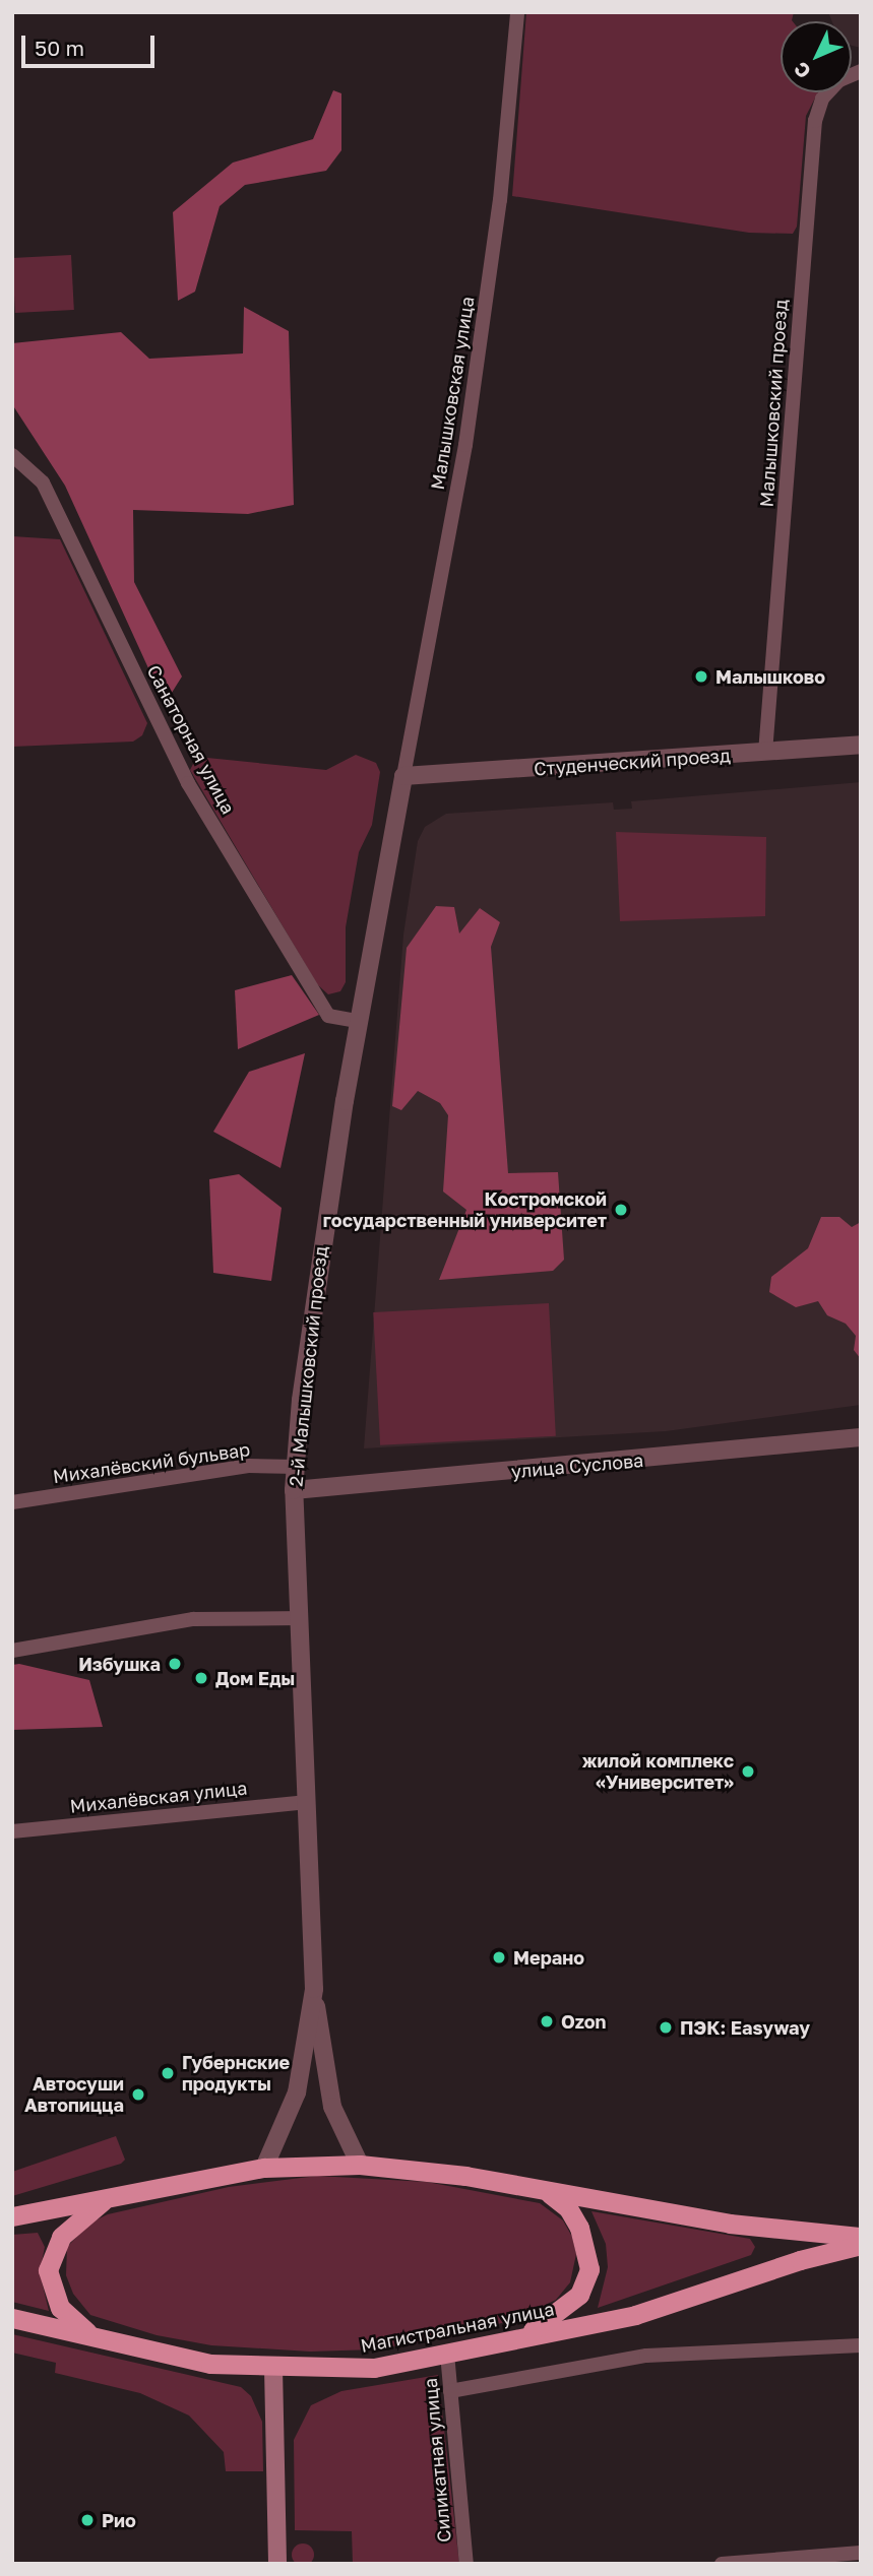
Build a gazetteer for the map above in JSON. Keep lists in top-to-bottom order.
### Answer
{
  "streets": {
    "highway": ["Магистральная улица"],
    "street": [
      "Малышковская улица",
      "Малышковский проезд",
      "Санаторная улица",
      "Студенческий проезд",
      "2-й Малышковский проезд",
      "Михалёвский бульвар",
      "улица Суслова",
      "Михалёвская улица",
      "Силикатная улица"
    ]
  },
  "crossings": [
    ["Малышковская улица", "Студенческий проезд"],
    ["Малышковская улица", "2-й Малышковский проезд"],
    ["Малышковский проезд", "Студенческий проезд"],
    ["Санаторная улица", "2-й Малышковский проезд"],
    ["Студенческий проезд", "2-й Малышковский проезд"],
    ["2-й Малышковский проезд", "Михалёвский бульвар"],
    ["2-й Малышковский проезд", "улица Суслова"],
    ["2-й Малышковский проезд", "Михалёвская улица"],
    ["Магистральная улица", "Силикатная улица"]
  ],
  "places": [
    "Малышково",
    "Костромской государственный университет",
    "Избушка",
    "Дом Еды",
    "жилой комплекс «Университет»",
    "Мерано",
    "Ozon",
    "ПЭК: Easyway",
    "Губернские продукты",
    "Автосуши Автопицца",
    "Рио"
  ],
  "scale_bar": "50 m",
  "north": "bottom left"
}
